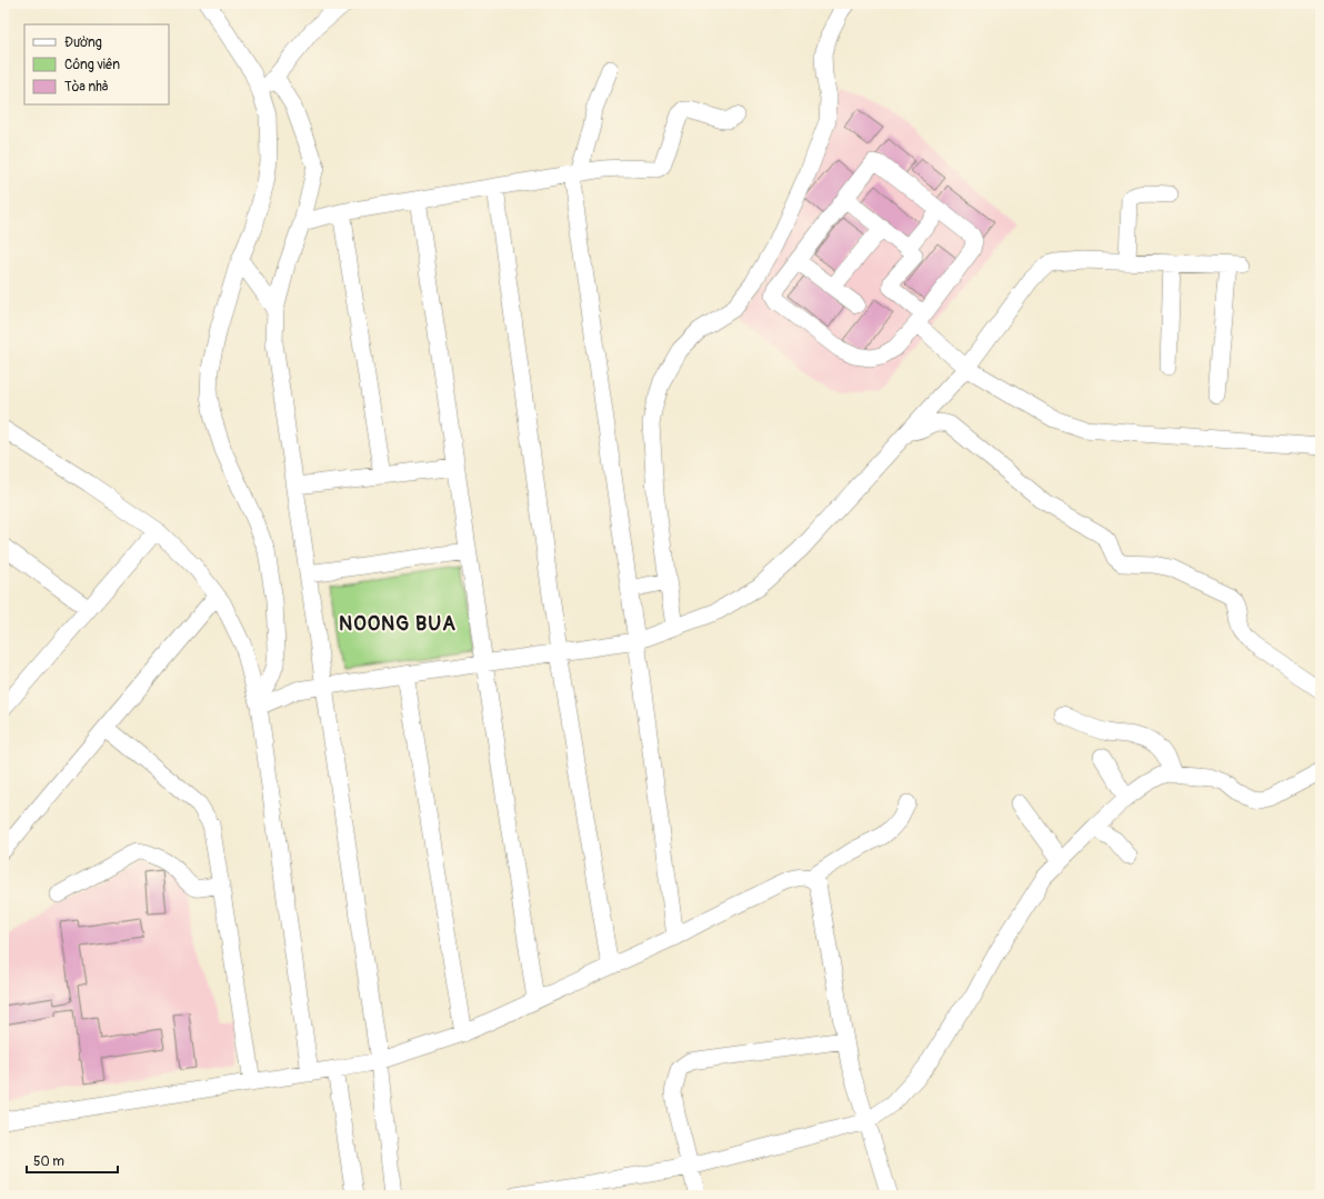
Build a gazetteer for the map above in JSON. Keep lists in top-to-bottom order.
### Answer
{
  "districts": ["NOONG BUA"],
  "legend": ["Đường", "Công viên", "Tòa nhà"],
  "scale_bar": "50 m"
}
